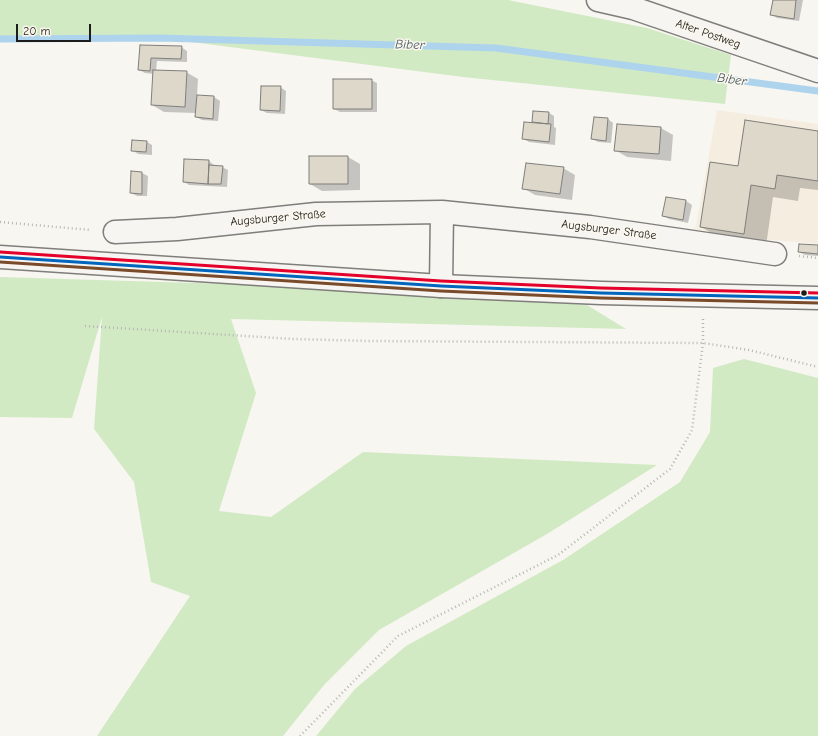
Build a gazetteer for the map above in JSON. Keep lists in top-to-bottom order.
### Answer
{
  "streets": {
    "street": ["Alter Postweg", "Augsburger Straße"]
  },
  "water": ["Biber"],
  "scale_bar": "20 m"
}
